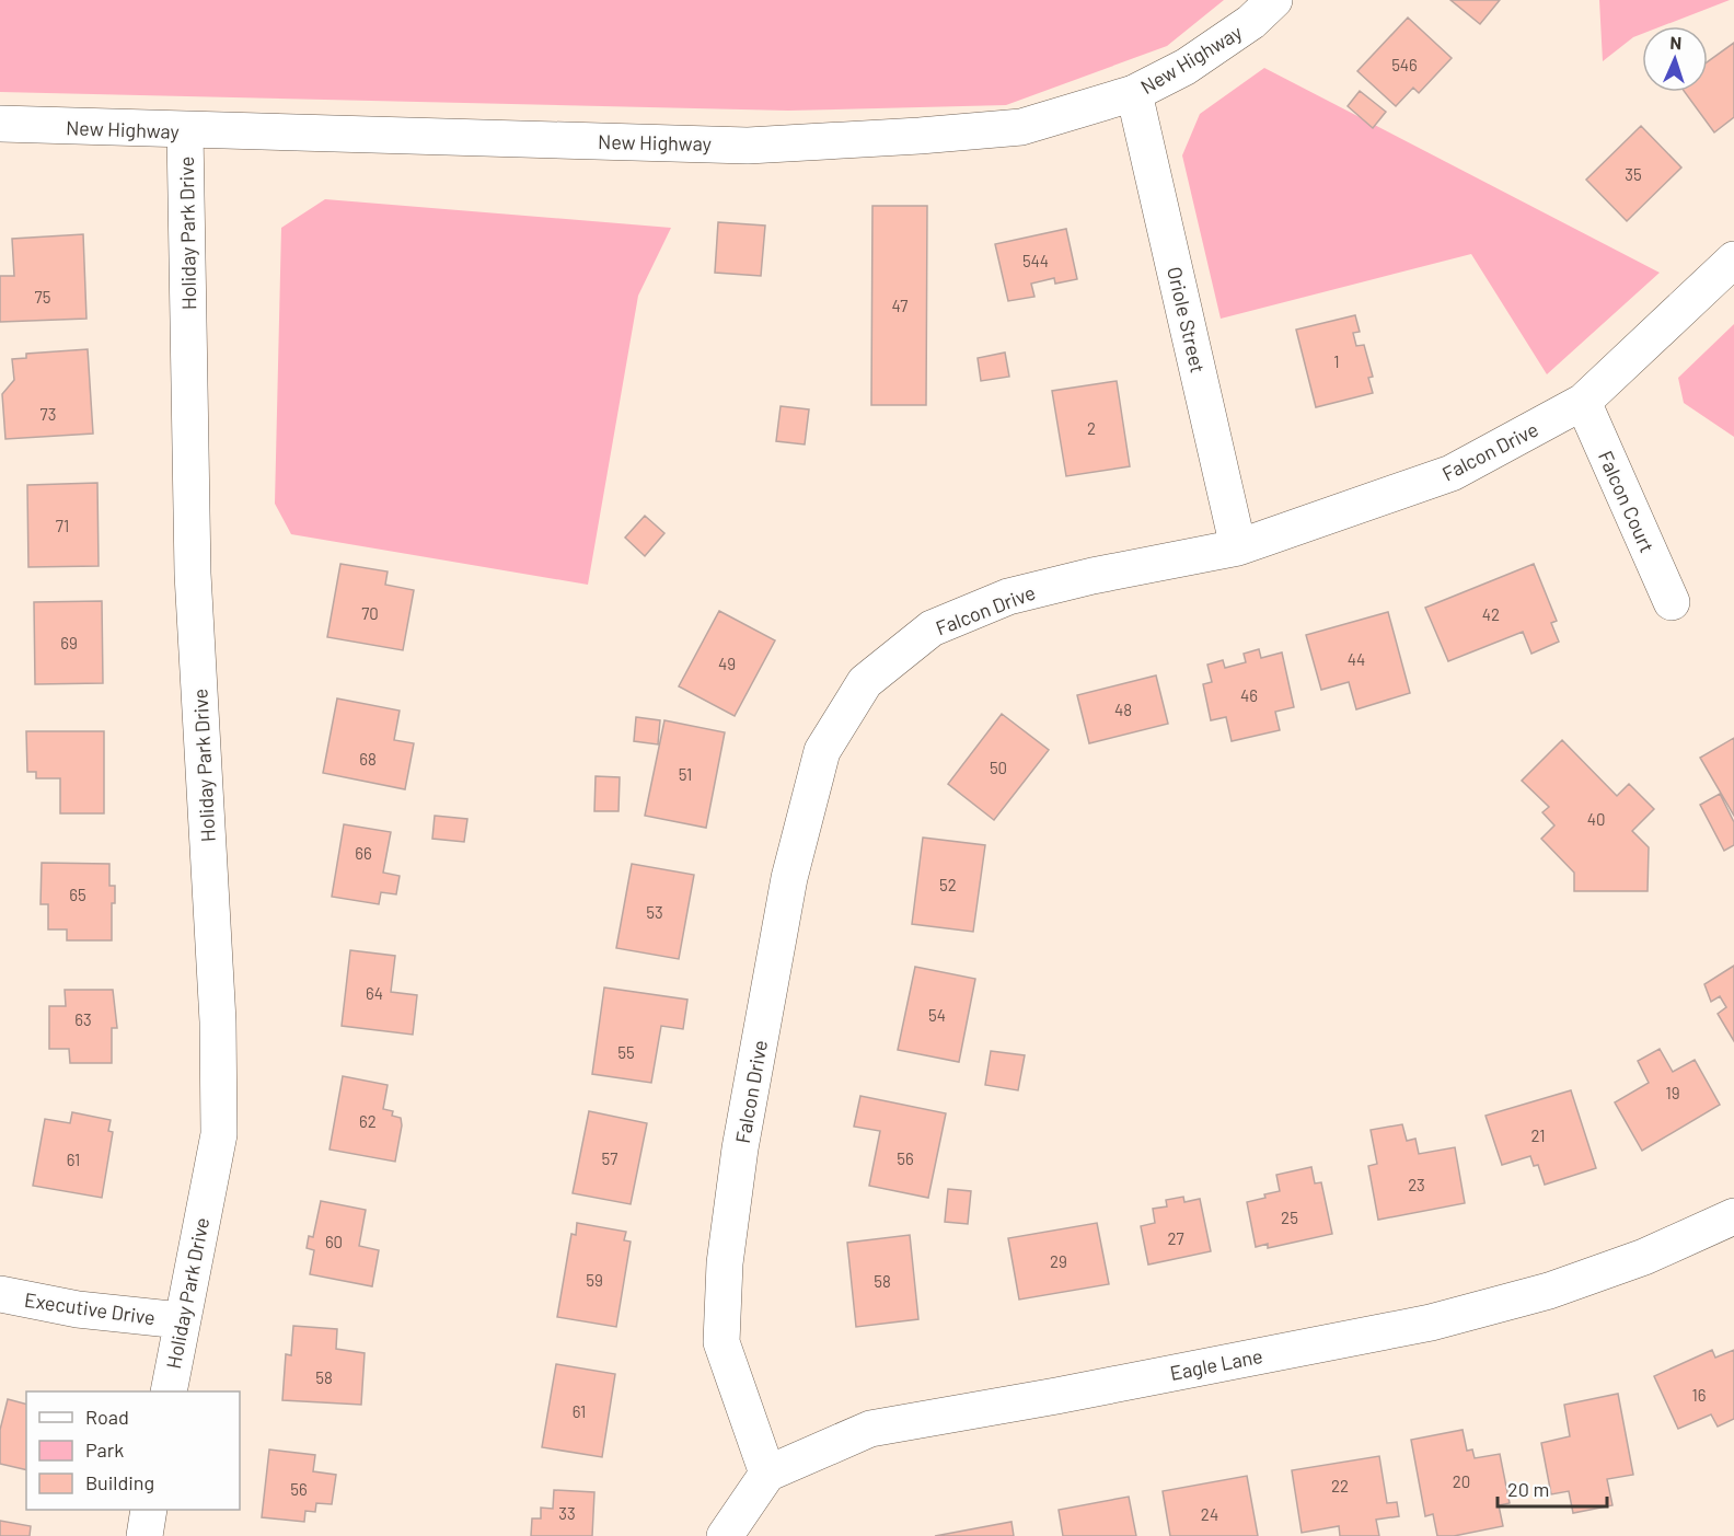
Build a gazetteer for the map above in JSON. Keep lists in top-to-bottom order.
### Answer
{
  "streets": {
    "street": [
      "New Highway",
      "Holiday Park Drive",
      "Oriole Street",
      "Falcon Drive",
      "Falcon Court",
      "Executive Drive",
      "Eagle Lane"
    ]
  },
  "crossings": [
    ["New Highway", "Holiday Park Drive"],
    ["New Highway", "Oriole Street"],
    ["Holiday Park Drive", "Executive Drive"],
    ["Oriole Street", "Falcon Drive"],
    ["Falcon Drive", "Falcon Court"],
    ["Falcon Drive", "Eagle Lane"]
  ],
  "house_numbers": [
    "546",
    "35",
    "544",
    "75",
    "47",
    "1",
    "73",
    "2",
    "71",
    "70",
    "42",
    "69",
    "44",
    "49",
    "46",
    "48",
    "68",
    "50",
    "51",
    "40",
    "66",
    "52",
    "65",
    "53",
    "64",
    "54",
    "63",
    "55",
    "19",
    "62",
    "21",
    "57",
    "56",
    "61",
    "23",
    "25",
    "27",
    "60",
    "29",
    "59",
    "58",
    "58",
    "16",
    "61",
    "20",
    "22",
    "56",
    "33",
    "24"
  ],
  "legend": ["Road", "Park", "Building"],
  "scale_bar": "20 m",
  "north": "top"
}
